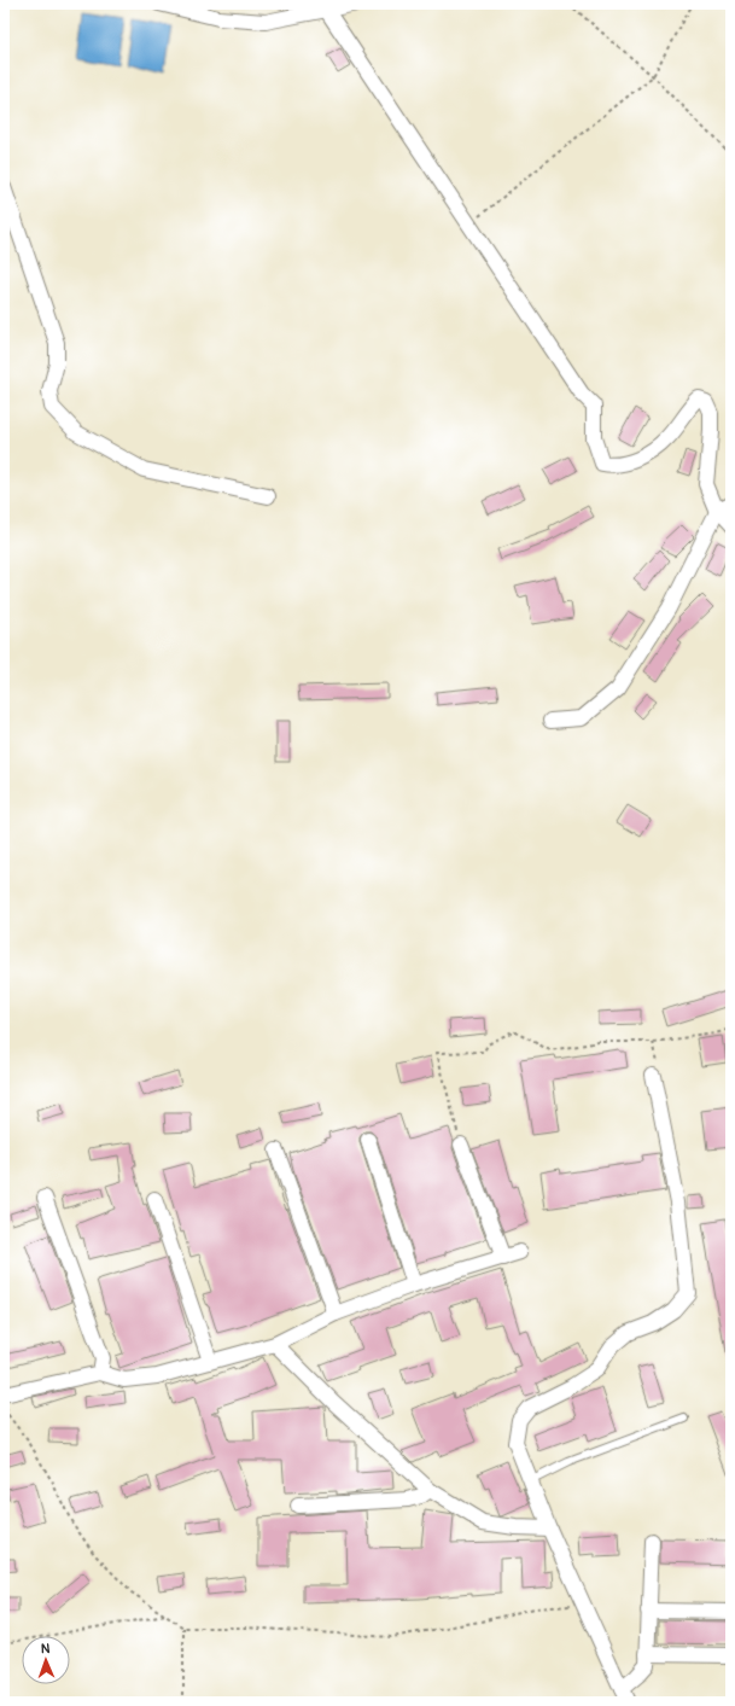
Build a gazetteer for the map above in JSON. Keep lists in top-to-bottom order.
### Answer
{
  "north": "top"
}
